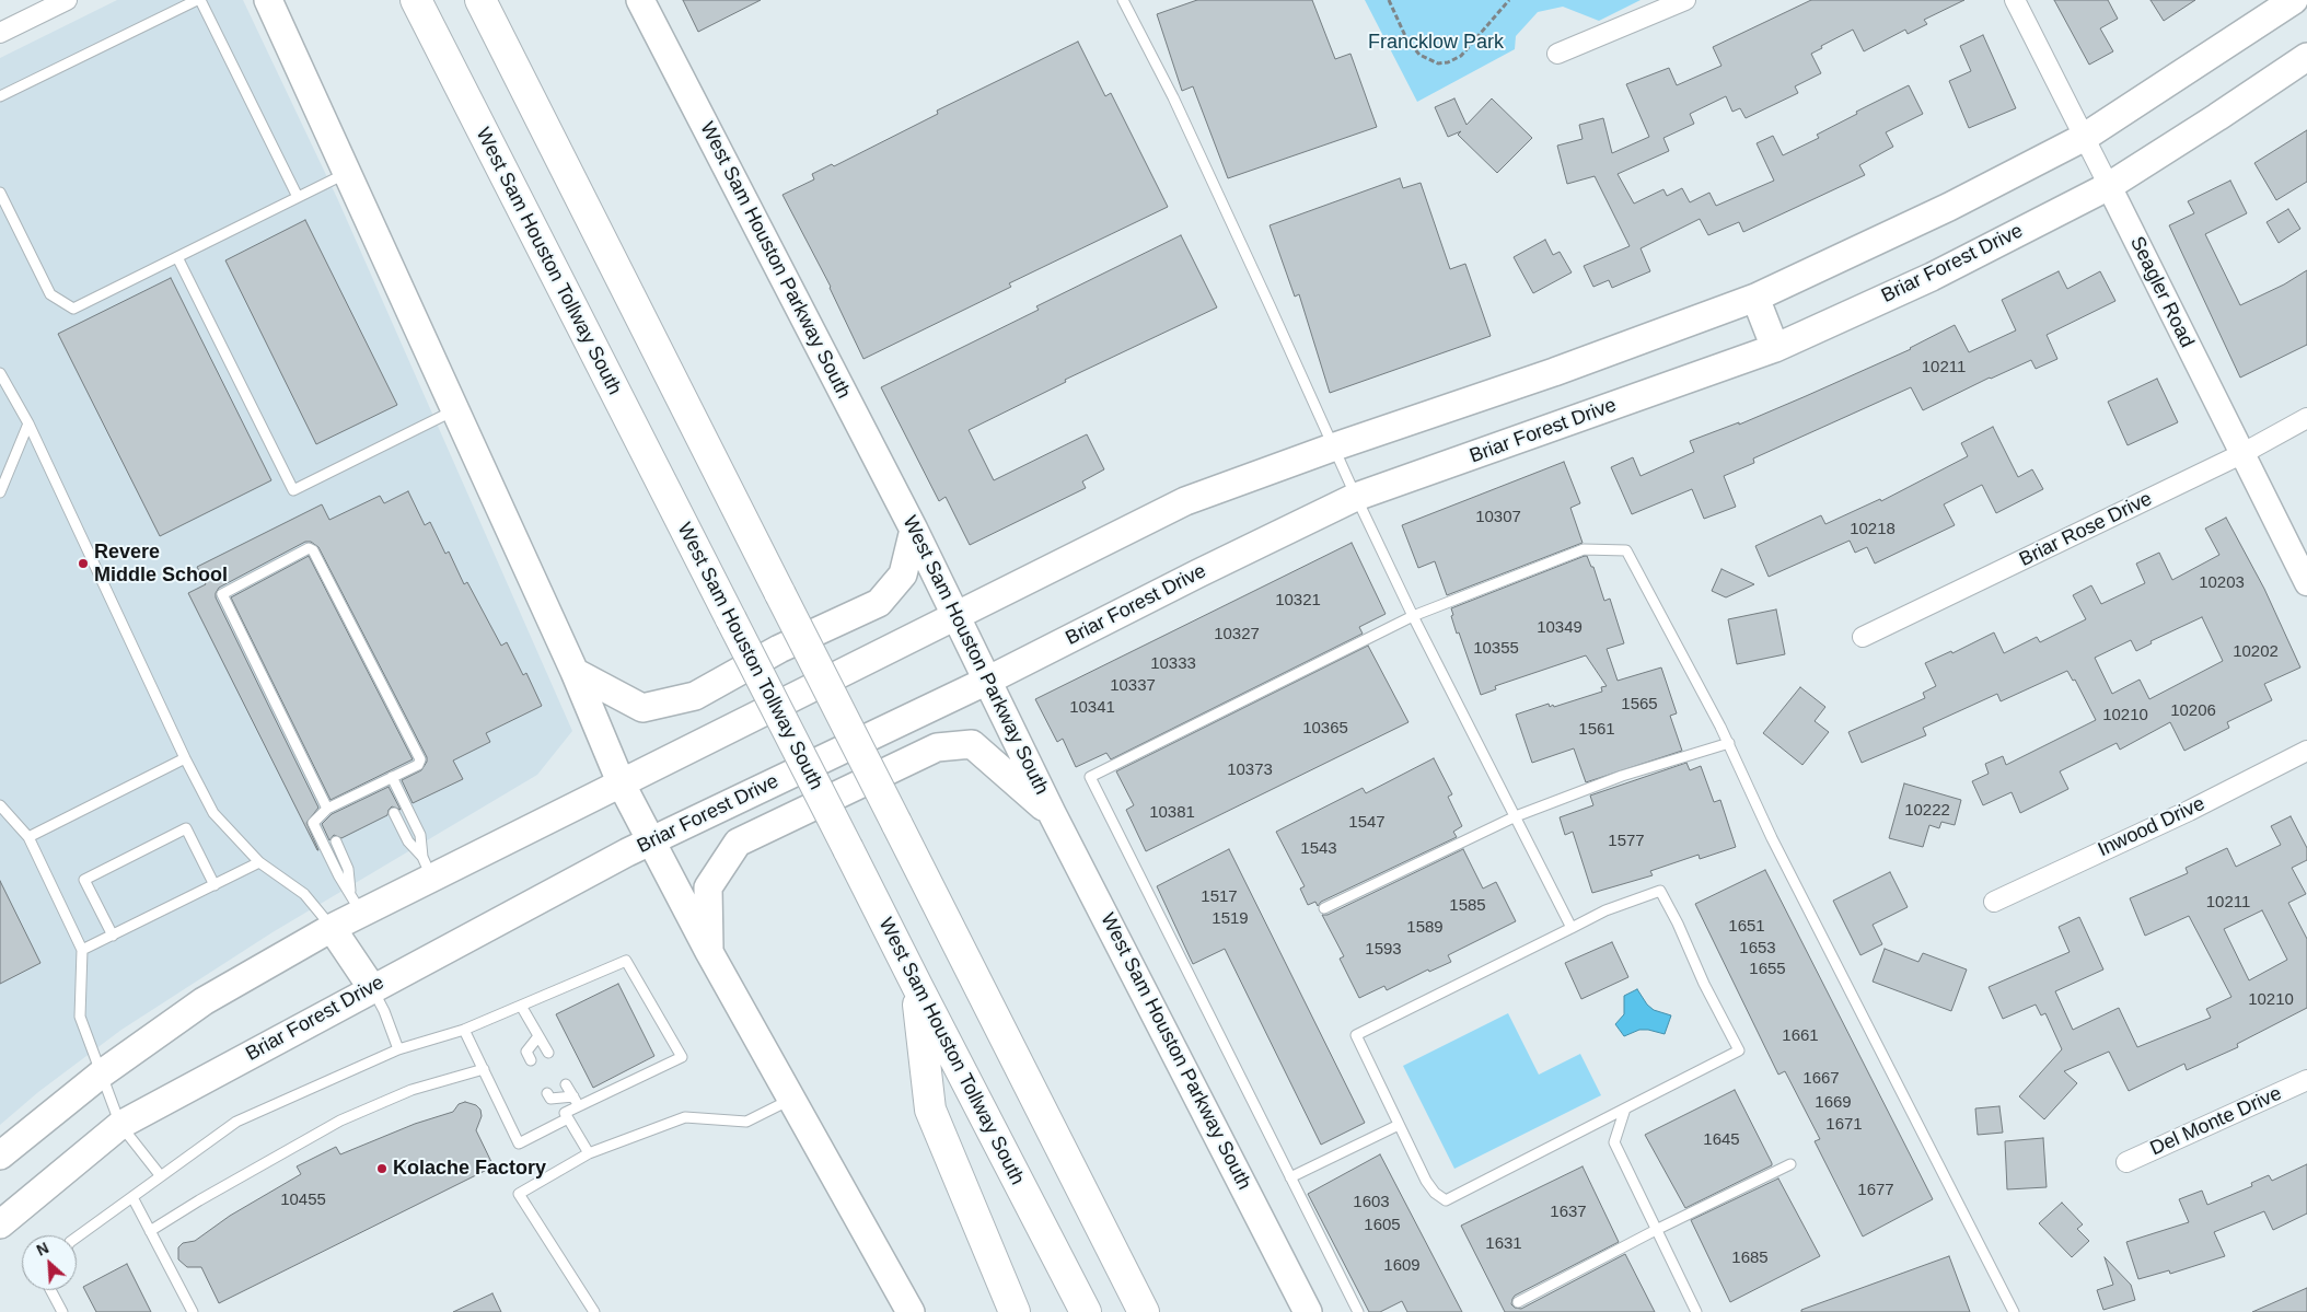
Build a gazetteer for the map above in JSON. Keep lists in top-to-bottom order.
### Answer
{
  "streets": {
    "highway": ["West Sam Houston Tollway South"],
    "main road": ["West Sam Houston Parkway South", "Briar Forest Drive"],
    "street": [
      "Seagler Road",
      "Briar Rose Drive",
      "Inwood Drive",
      "Del Monte Drive"
    ]
  },
  "crossings": [
    ["West Sam Houston Parkway South", "Briar Forest Drive"],
    ["Briar Forest Drive", "Seagler Road"],
    ["Seagler Road", "Briar Rose Drive"]
  ],
  "parks": ["Francklow Park"],
  "places": ["Revere Middle School", "Kolache Factory"],
  "house_numbers": [
    "10211",
    "10307",
    "10218",
    "10203",
    "10321",
    "10349",
    "10327",
    "10355",
    "10202",
    "10333",
    "10337",
    "1565",
    "10341",
    "10206",
    "10210",
    "10365",
    "1561",
    "10373",
    "10222",
    "10381",
    "1547",
    "1577",
    "1543",
    "1517",
    "10211",
    "1585",
    "1519",
    "1651",
    "1589",
    "1653",
    "1593",
    "1655",
    "10210",
    "1661",
    "1667",
    "1669",
    "1671",
    "1645",
    "1677",
    "10455",
    "1603",
    "1637",
    "1605",
    "1631",
    "1685",
    "1609"
  ],
  "north": "top left"
}
